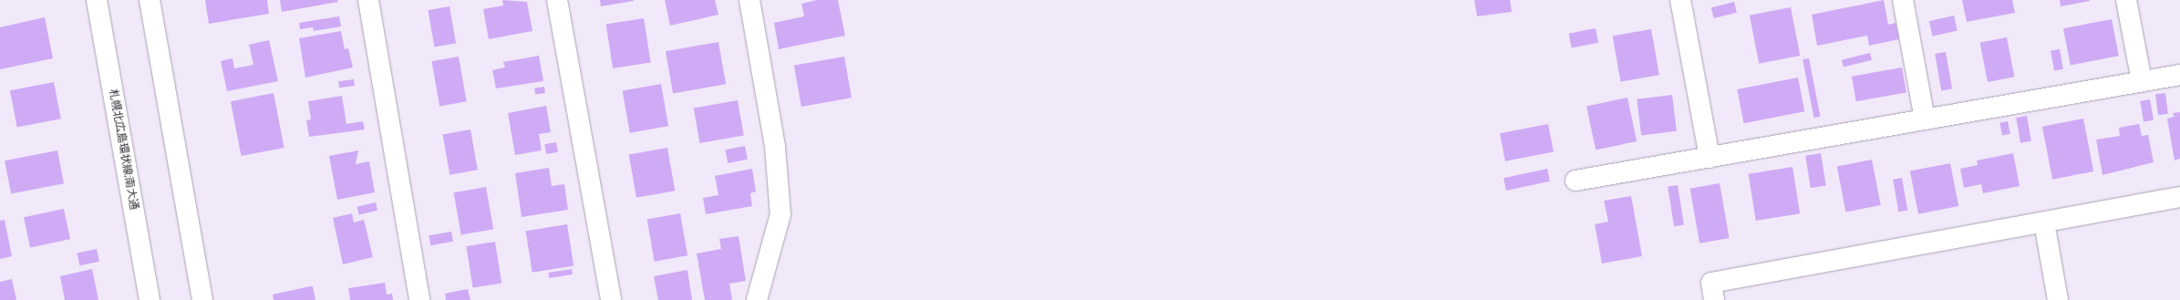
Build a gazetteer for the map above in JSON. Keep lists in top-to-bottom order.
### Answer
{
  "streets": {
    "street": ["札幌北広島環状線;南大通"]
  }
}
